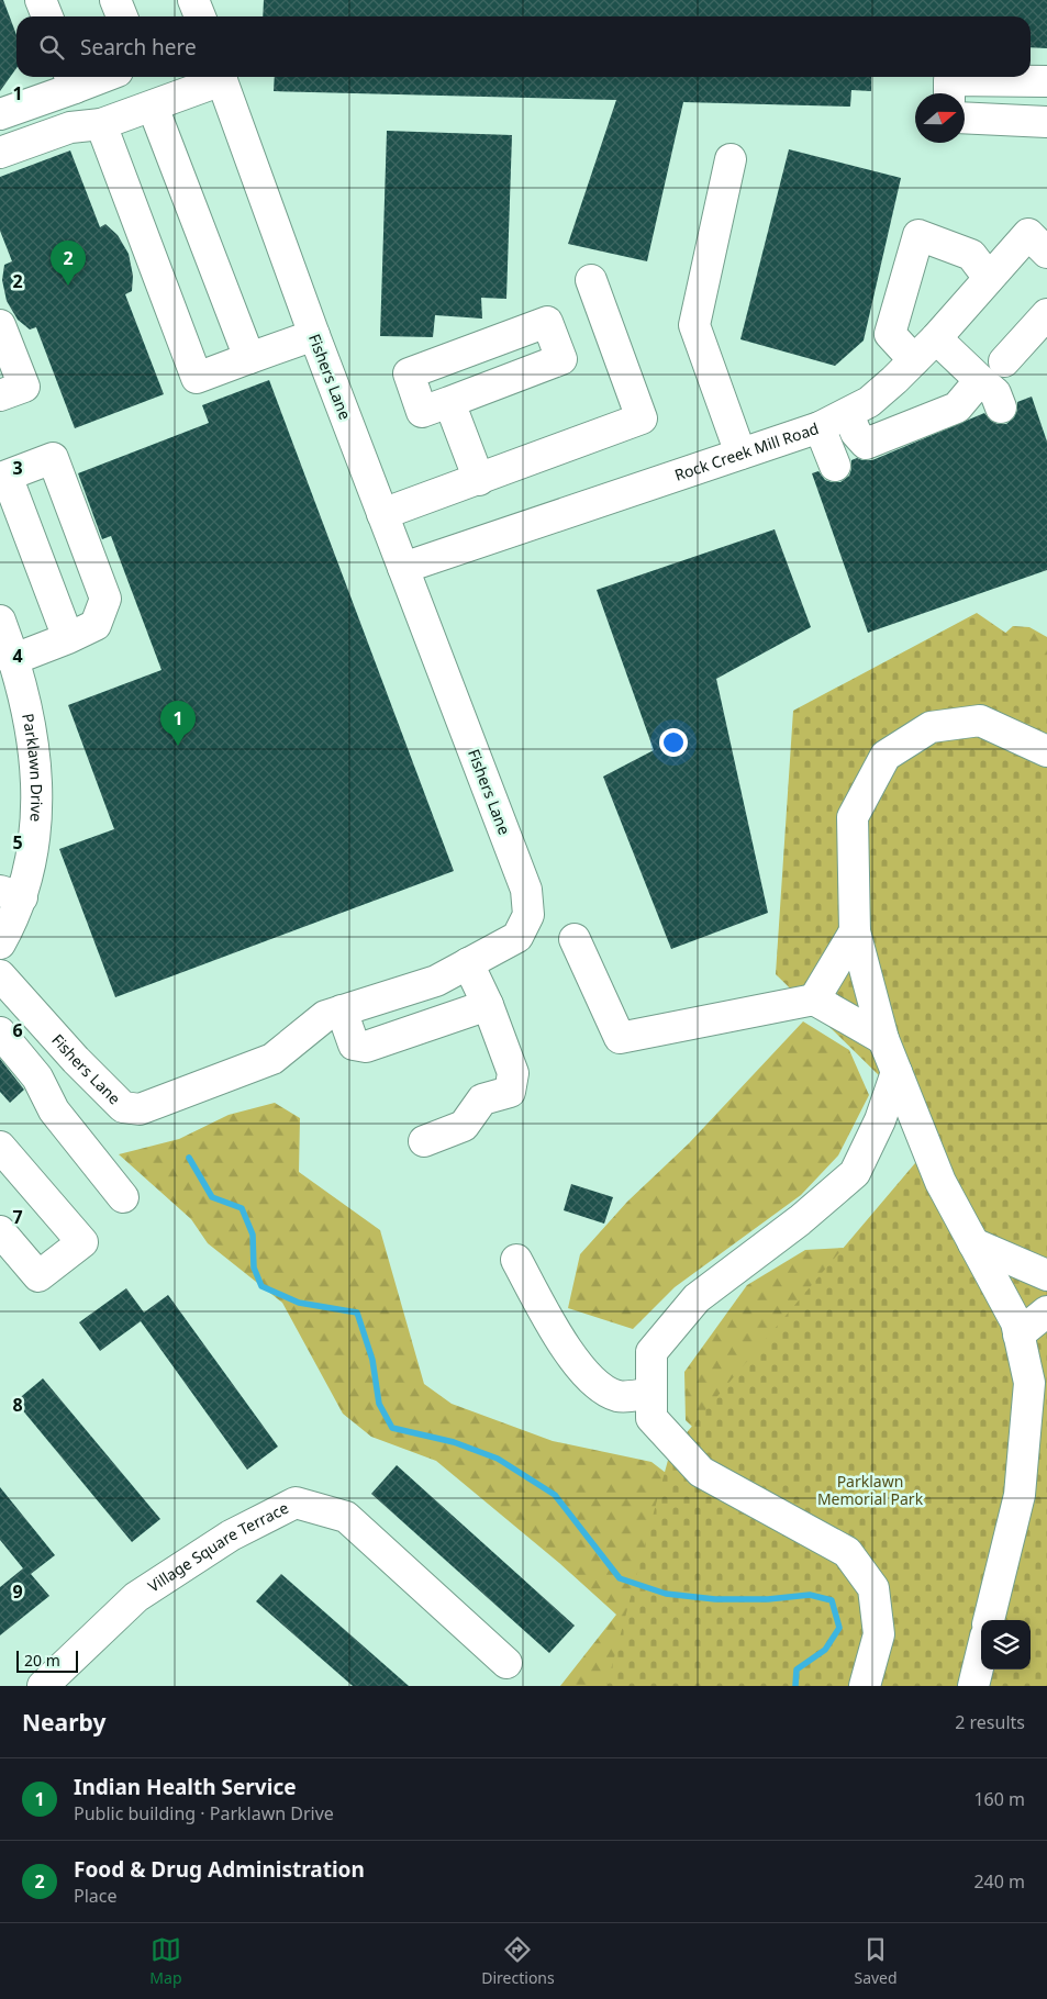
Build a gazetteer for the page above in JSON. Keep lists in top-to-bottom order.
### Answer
{
  "streets": {
    "street": [
      "Fishers Lane",
      "Rock Creek Mill Road",
      "Parklawn Drive",
      "Village Square Terrace"
    ]
  },
  "crossings": [
    ["Fishers Lane", "Rock Creek Mill Road"]
  ],
  "parks": ["Parklawn Memorial Park"],
  "scale_bar": "20 m",
  "north": "right",
  "page": {
    "search": "Search here",
    "pins": ["2", "1"],
    "scale": "20 m",
    "heading": ["Nearby", "2 results"],
    "list": [
      {
        "mark": "1",
        "name": "Indian Health Service",
        "note": "Public building · Parklawn Drive",
        "value": "160 m"
      },
      {
        "mark": "2",
        "name": "Food & Drug Administration",
        "note": "Place",
        "value": "240 m"
      }
    ],
    "nav": ["Map", "Directions", "Saved"]
  },
  "grid": {
    "rows": [
      "1",
      "2",
      "3",
      "4",
      "5",
      "6",
      "7",
      "8",
      "9"
    ]
  }
}
